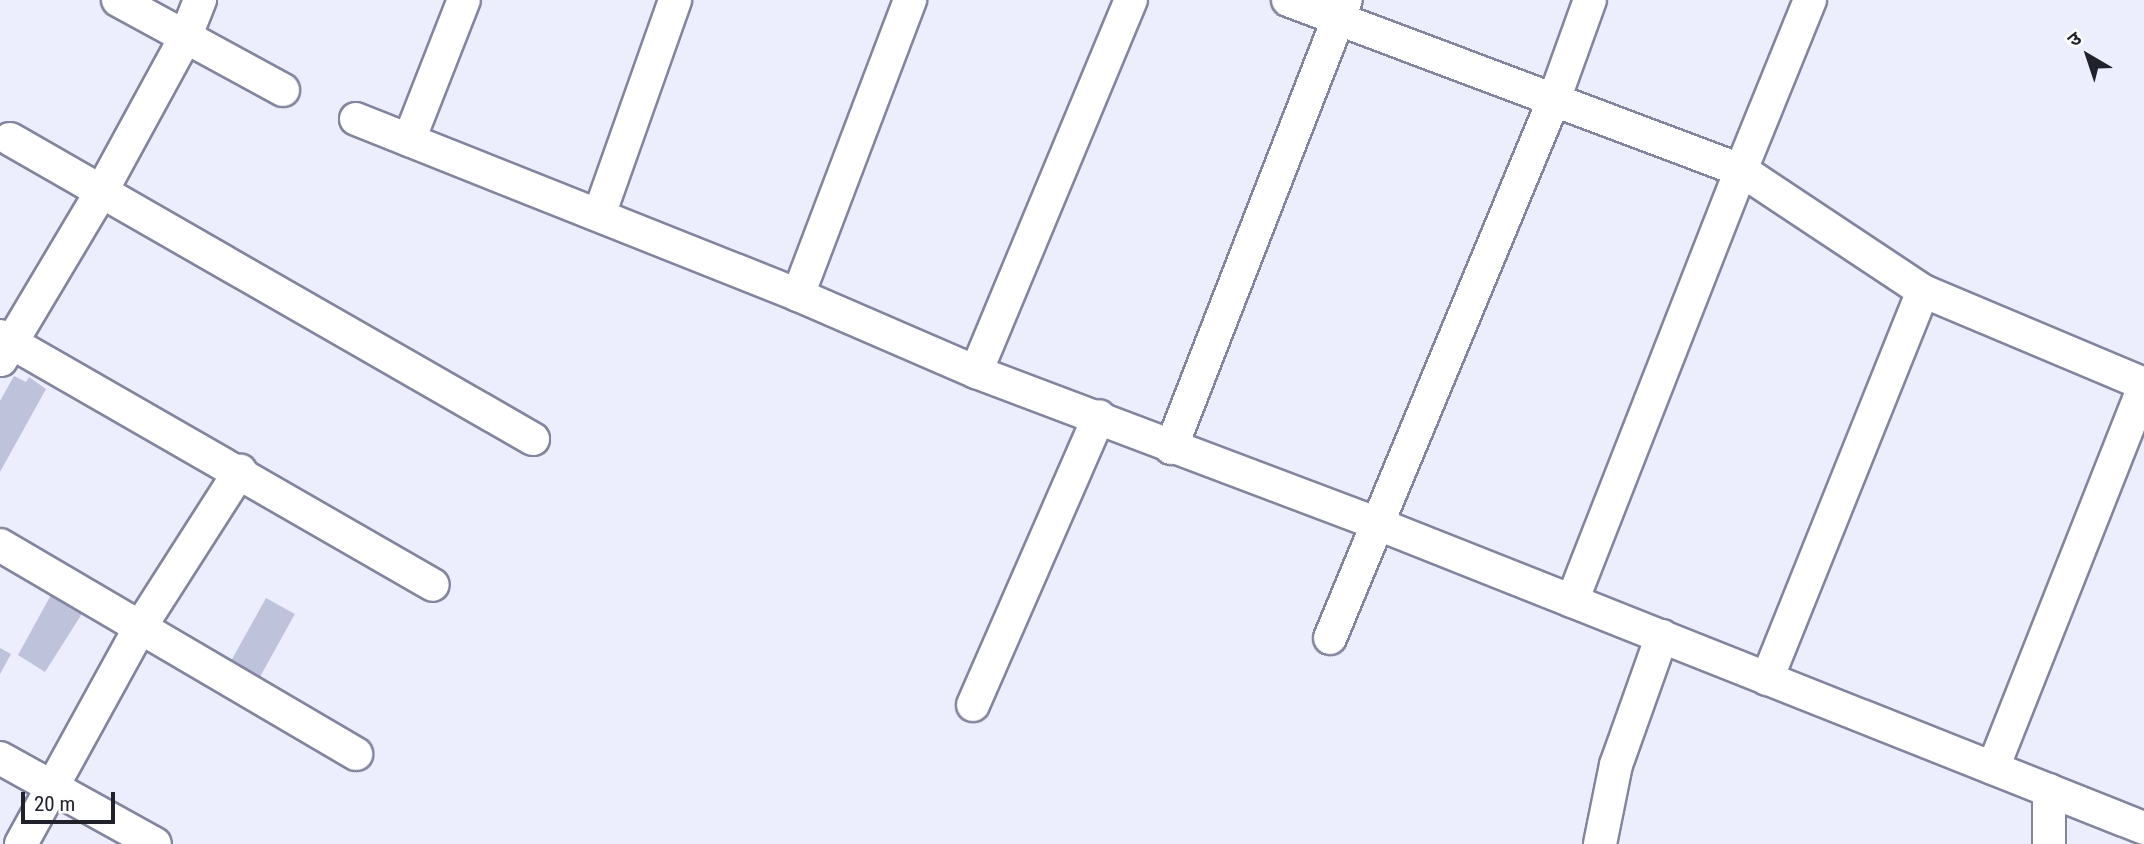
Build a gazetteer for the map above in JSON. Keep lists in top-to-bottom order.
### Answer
{
  "scale_bar": "20 m",
  "north": "top left"
}
